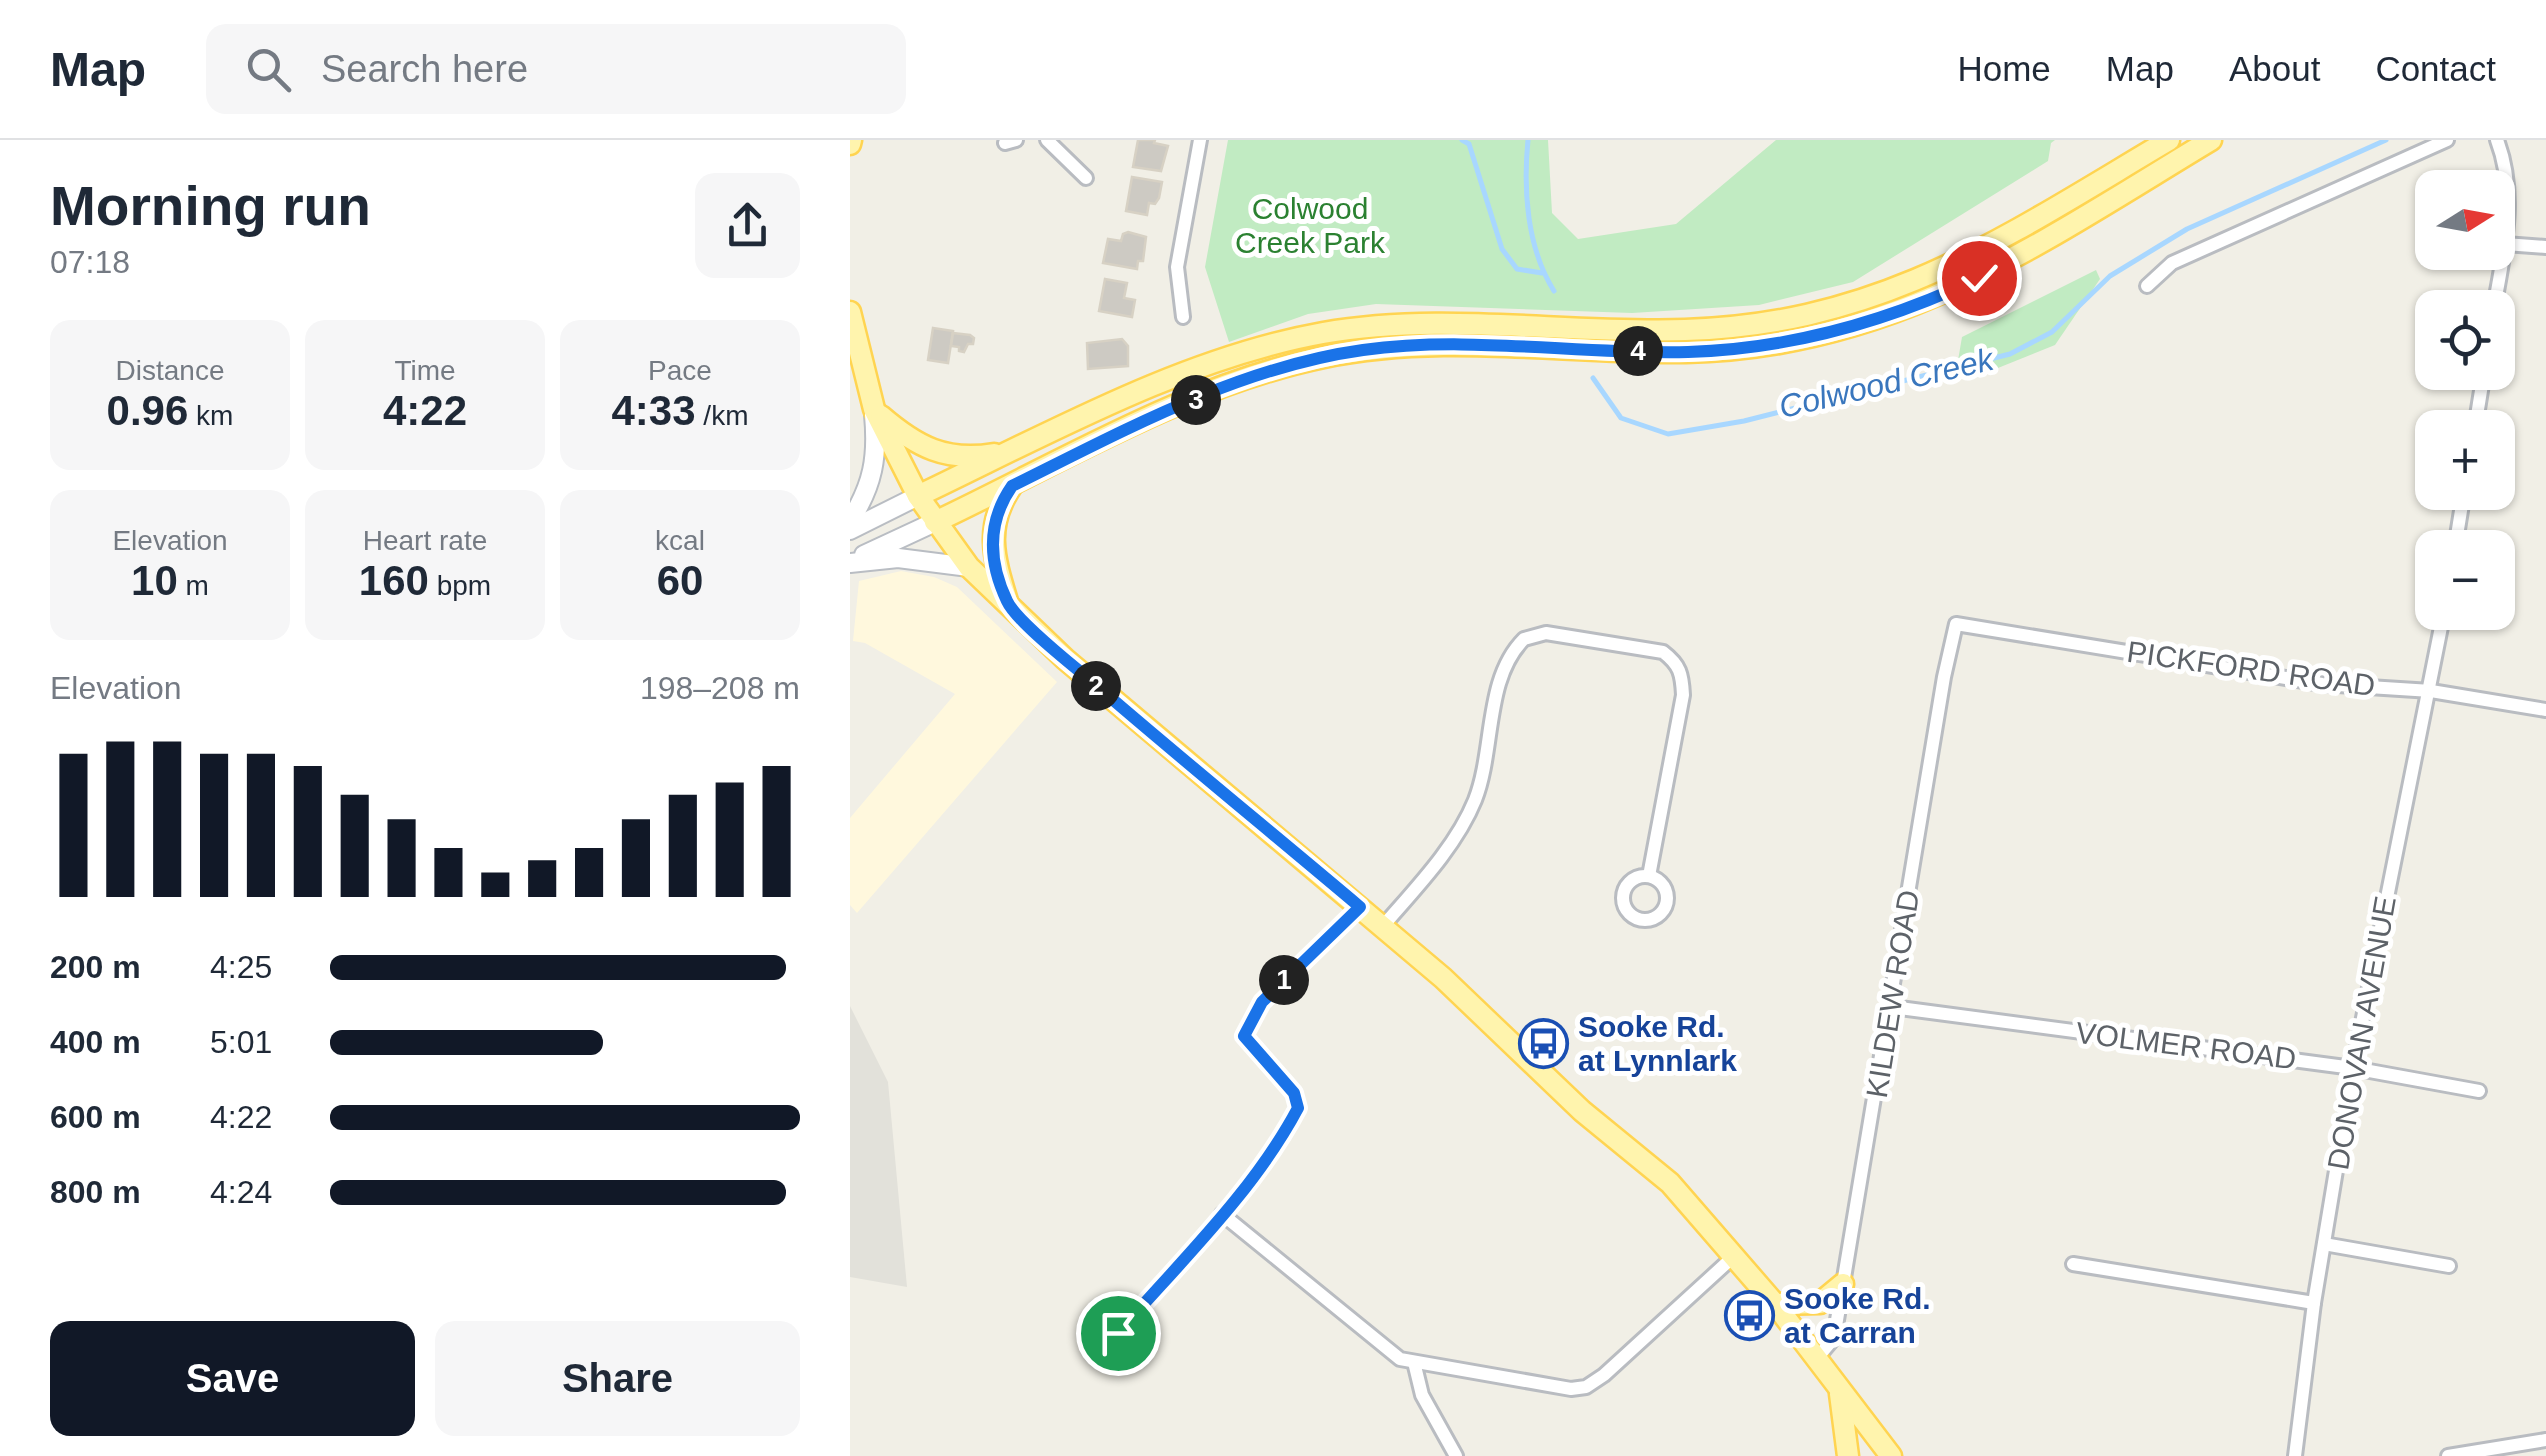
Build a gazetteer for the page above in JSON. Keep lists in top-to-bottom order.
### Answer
{
  "streets": {
    "street": [
      "PICKFORD ROAD",
      "KILDEW ROAD",
      "DONOVAN AVENUE",
      "VOLMER ROAD"
    ]
  },
  "crossings": [
    ["PICKFORD ROAD", "KILDEW ROAD"],
    ["PICKFORD ROAD", "DONOVAN AVENUE"],
    ["KILDEW ROAD", "VOLMER ROAD"],
    ["DONOVAN AVENUE", "VOLMER ROAD"]
  ],
  "water": ["Colwood Creek"],
  "parks": ["Colwood Creek Park"],
  "places": {
    "bus stop": ["Sooke Rd. at Lynnlark", "Sooke Rd. at Carran"]
  },
  "north": "right",
  "page": {
    "header": "Map",
    "search": "Search here",
    "nav": [
      "Home",
      "Map",
      "About",
      "Contact"
    ],
    "heading": ["Morning run", "07:18"],
    "map_buttons": ["+", "−"],
    "stats": [
      ["Distance", "0.96 km"],
      ["Time", "4:22"],
      ["Pace", "4:33 /km"],
      ["Elevation", "10 m"],
      ["Heart rate", "160 bpm"],
      ["kcal", "60"]
    ],
    "pins": [
      "4",
      "3",
      "2",
      "1"
    ],
    "chart": ["Elevation", "198–208 m"],
    "list": [
      {
        "name": "200 m",
        "note": "4:25"
      },
      {
        "name": "400 m",
        "note": "5:01"
      },
      {
        "name": "600 m",
        "note": "4:22"
      },
      {
        "name": "800 m",
        "note": "4:24"
      }
    ],
    "buttons": ["Save", "Share"]
  }
}
